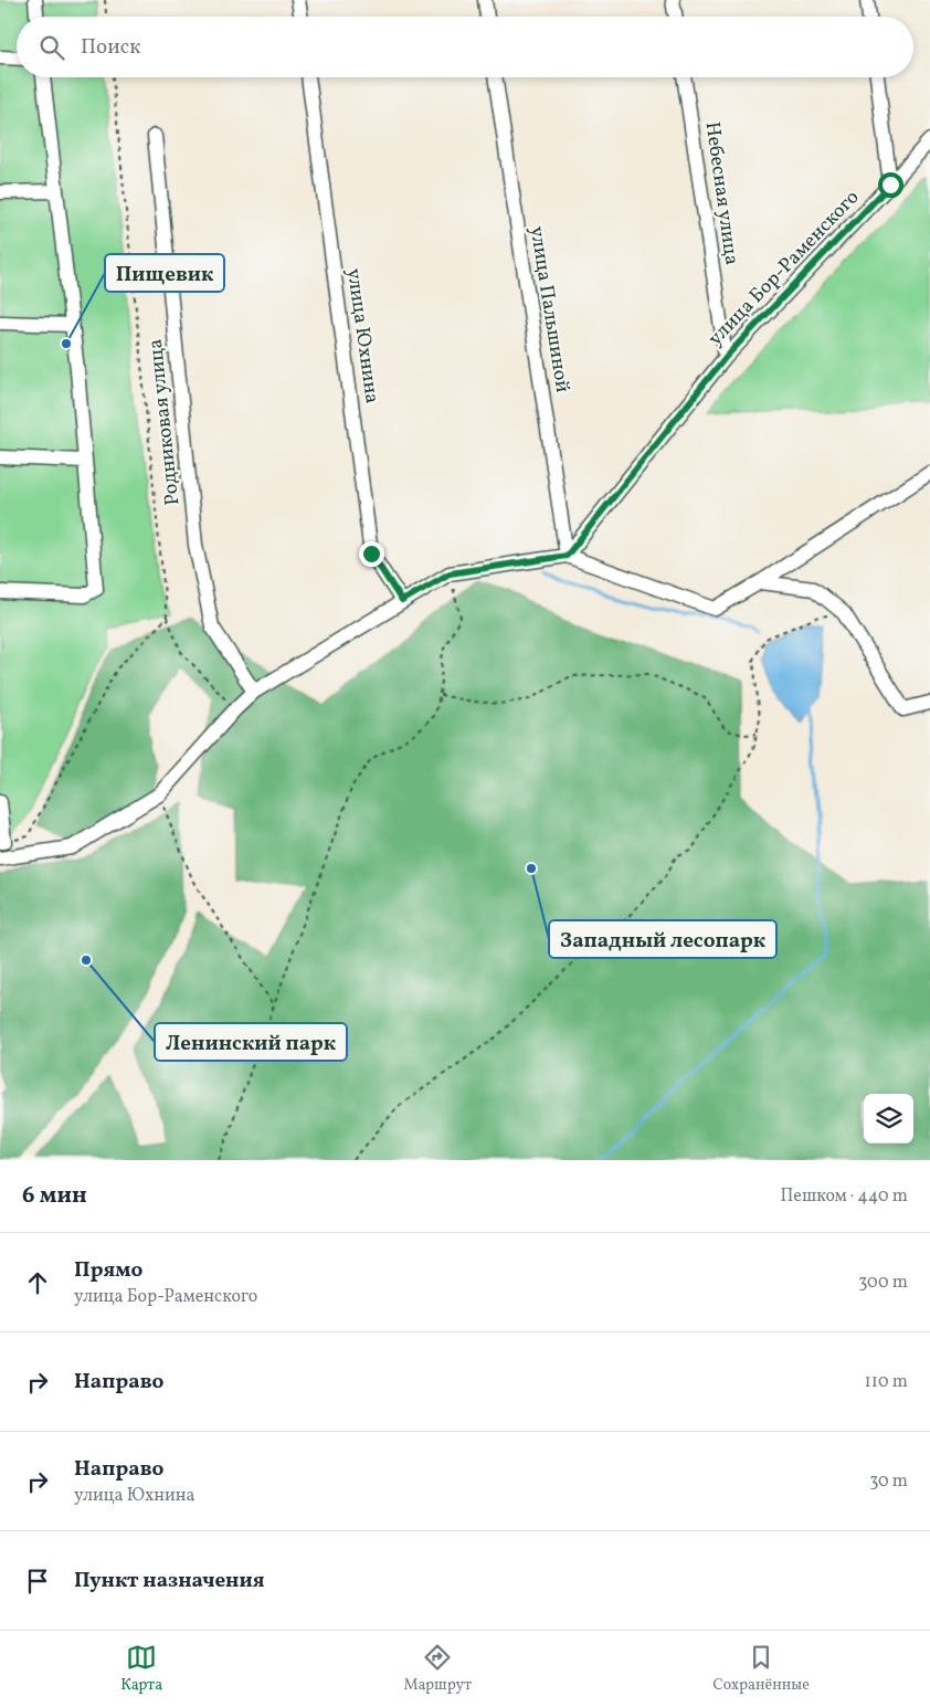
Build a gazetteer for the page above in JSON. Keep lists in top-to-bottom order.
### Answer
{
  "streets": {
    "street": [
      "Небесная улица",
      "улица Бор-Раменского",
      "улица Пальшиной",
      "улица Юхнина",
      "Родниковая улица"
    ]
  },
  "crossings": [
    ["Небесная улица", "улица Бор-Раменского"],
    ["улица Бор-Раменского", "улица Пальшиной"]
  ],
  "places": ["Пищевик", "Западный лесопарк", "Ленинский парк"],
  "page": {
    "search": "Поиск",
    "heading": ["6 мин", "Пешком · 440 m"],
    "list": [
      ["Прямо", "улица Бор-Раменского", "300 m"],
      ["Направо", "110 m"],
      ["Направо", "улица Юхнина", "30 m"],
      "Пункт назначения"
    ],
    "nav": ["Карта", "Маршрут", "Сохранённые"]
  }
}
